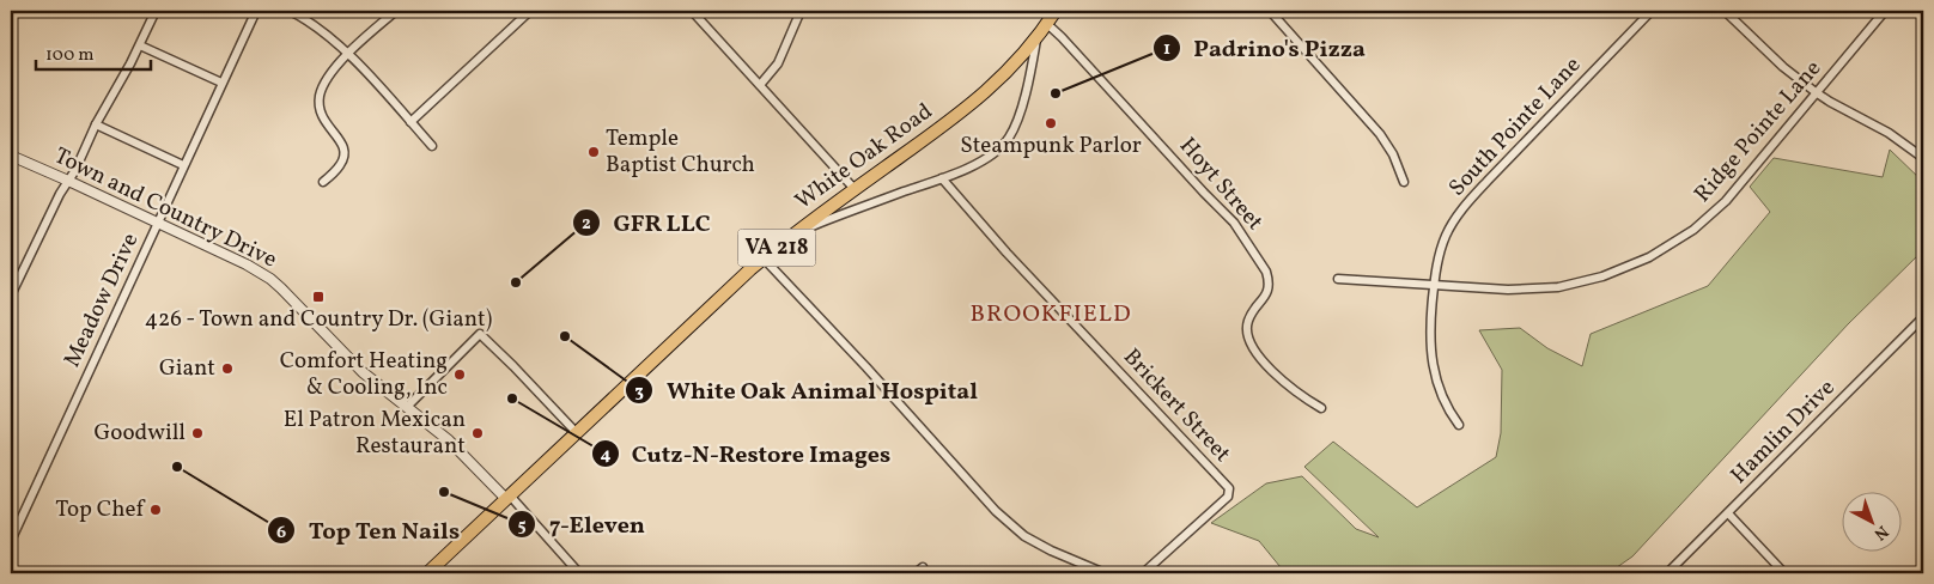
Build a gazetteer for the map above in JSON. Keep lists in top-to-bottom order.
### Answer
{
  "streets": {
    "main road": ["White Oak Road", "VA 218"],
    "street": [
      "South Pointe Lane",
      "Ridge Pointe Lane",
      "Hoyt Street",
      "Town and Country Drive",
      "Meadow Drive",
      "Brickert Street",
      "Hamlin Drive"
    ]
  },
  "crossings": [
    ["South Pointe Lane", "Ridge Pointe Lane"],
    ["White Oak Road", "Hoyt Street"],
    ["White Oak Road", "Town and Country Drive"],
    ["Town and Country Drive", "Meadow Drive"]
  ],
  "districts": ["BROOKFIELD"],
  "places": {
    "other": [
      "Padrino's Pizza",
      "Steampunk Parlor",
      "Temple Baptist Church",
      "GFR LLC",
      "White Oak Animal Hospital",
      "Giant",
      "Comfort Heating & Cooling, Inc",
      "Cutz-N-Restore Images",
      "Goodwill",
      "El Patron Mexican Restaurant",
      "Top Ten Nails",
      "7-Eleven",
      "Top Chef"
    ],
    "transit": ["426 - Town and Country Dr. (Giant)"]
  },
  "scale_bar": "100 m",
  "north": "bottom right"
}
